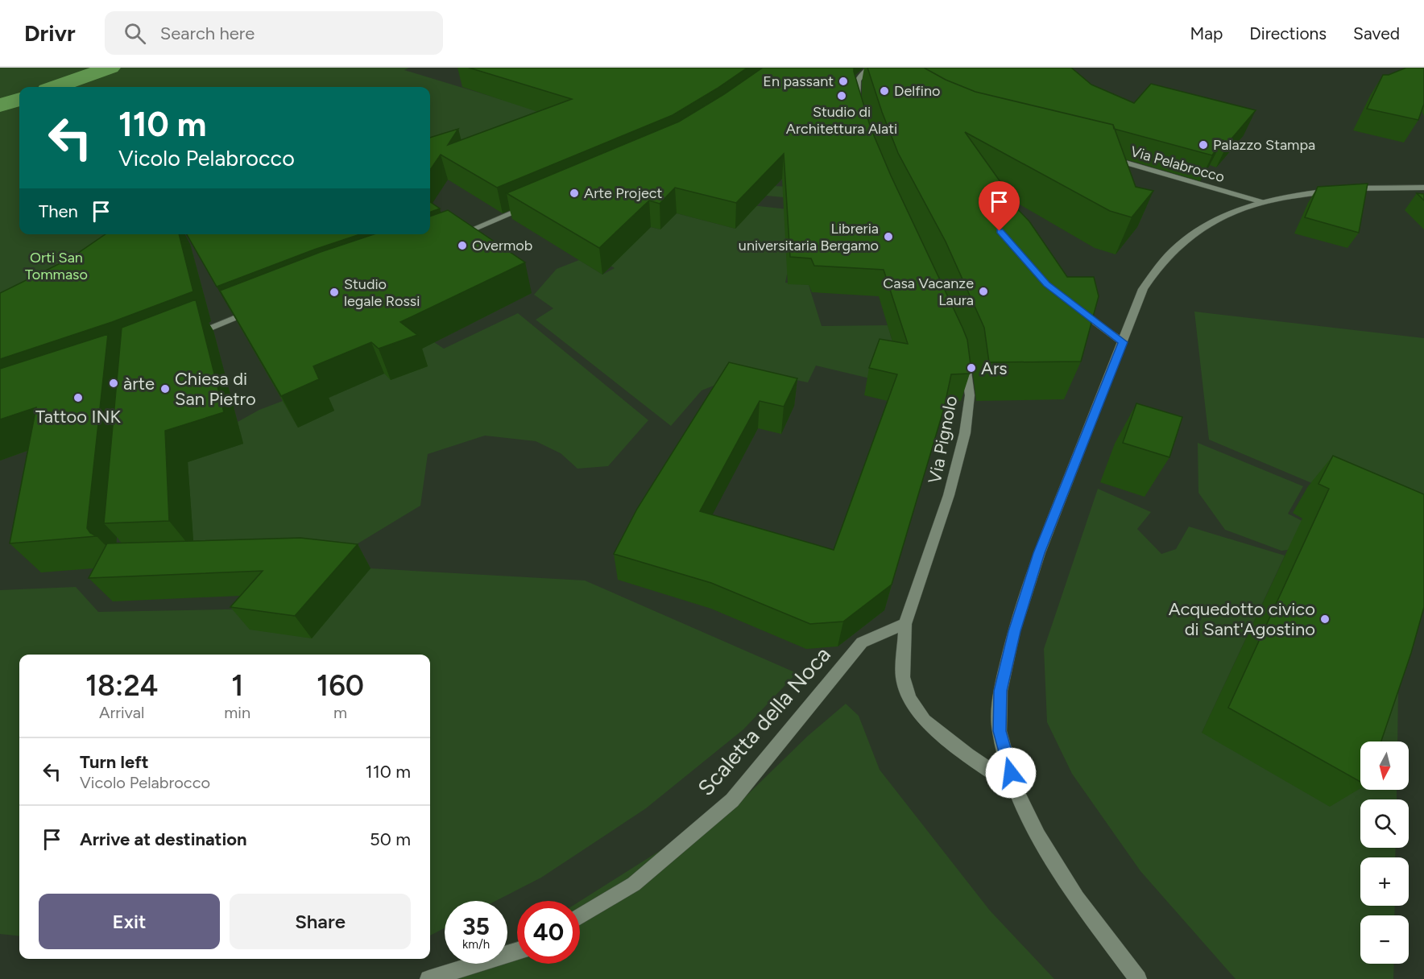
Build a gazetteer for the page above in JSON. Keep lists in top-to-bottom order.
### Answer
{
  "streets": {
    "street": ["Via Pelabrocco", "Via Pignolo", "Scaletta della Noca"]
  },
  "crossings": [
    ["Via Pignolo", "Scaletta della Noca"]
  ],
  "parks": ["Orti San Tommaso"],
  "places": [
    "En passant",
    "Delfino",
    "Studio di Architettura Alati",
    "Palazzo Stampa",
    "Arte Project",
    "Libreria universitaria Bergamo",
    "Overmob",
    "Casa Vacanze Laura",
    "Studio legale Rossi",
    "Ars",
    "àrte",
    "Chiesa di San Pietro",
    "Tattoo INK",
    "Acquedotto civico di Sant'Agostino"
  ],
  "north": "bottom",
  "page": {
    "header": "Drivr",
    "search": "Search here",
    "nav": ["Map", "Directions", "Saved"],
    "turn": ["110 m", "Vicolo Pelabrocco"],
    "then": "Then",
    "eta": [
      "18:24",
      "Arrival",
      "1",
      "min",
      "160",
      "m"
    ],
    "list": [
      {
        "name": "Turn left",
        "note": "Vicolo Pelabrocco",
        "value": "110 m"
      },
      {
        "name": "Arrive at destination",
        "value": "50 m"
      }
    ],
    "map_buttons": ["+", "−"],
    "buttons": ["Exit", "Share"],
    "speed": "35 km/h",
    "limit": "40"
  }
}
